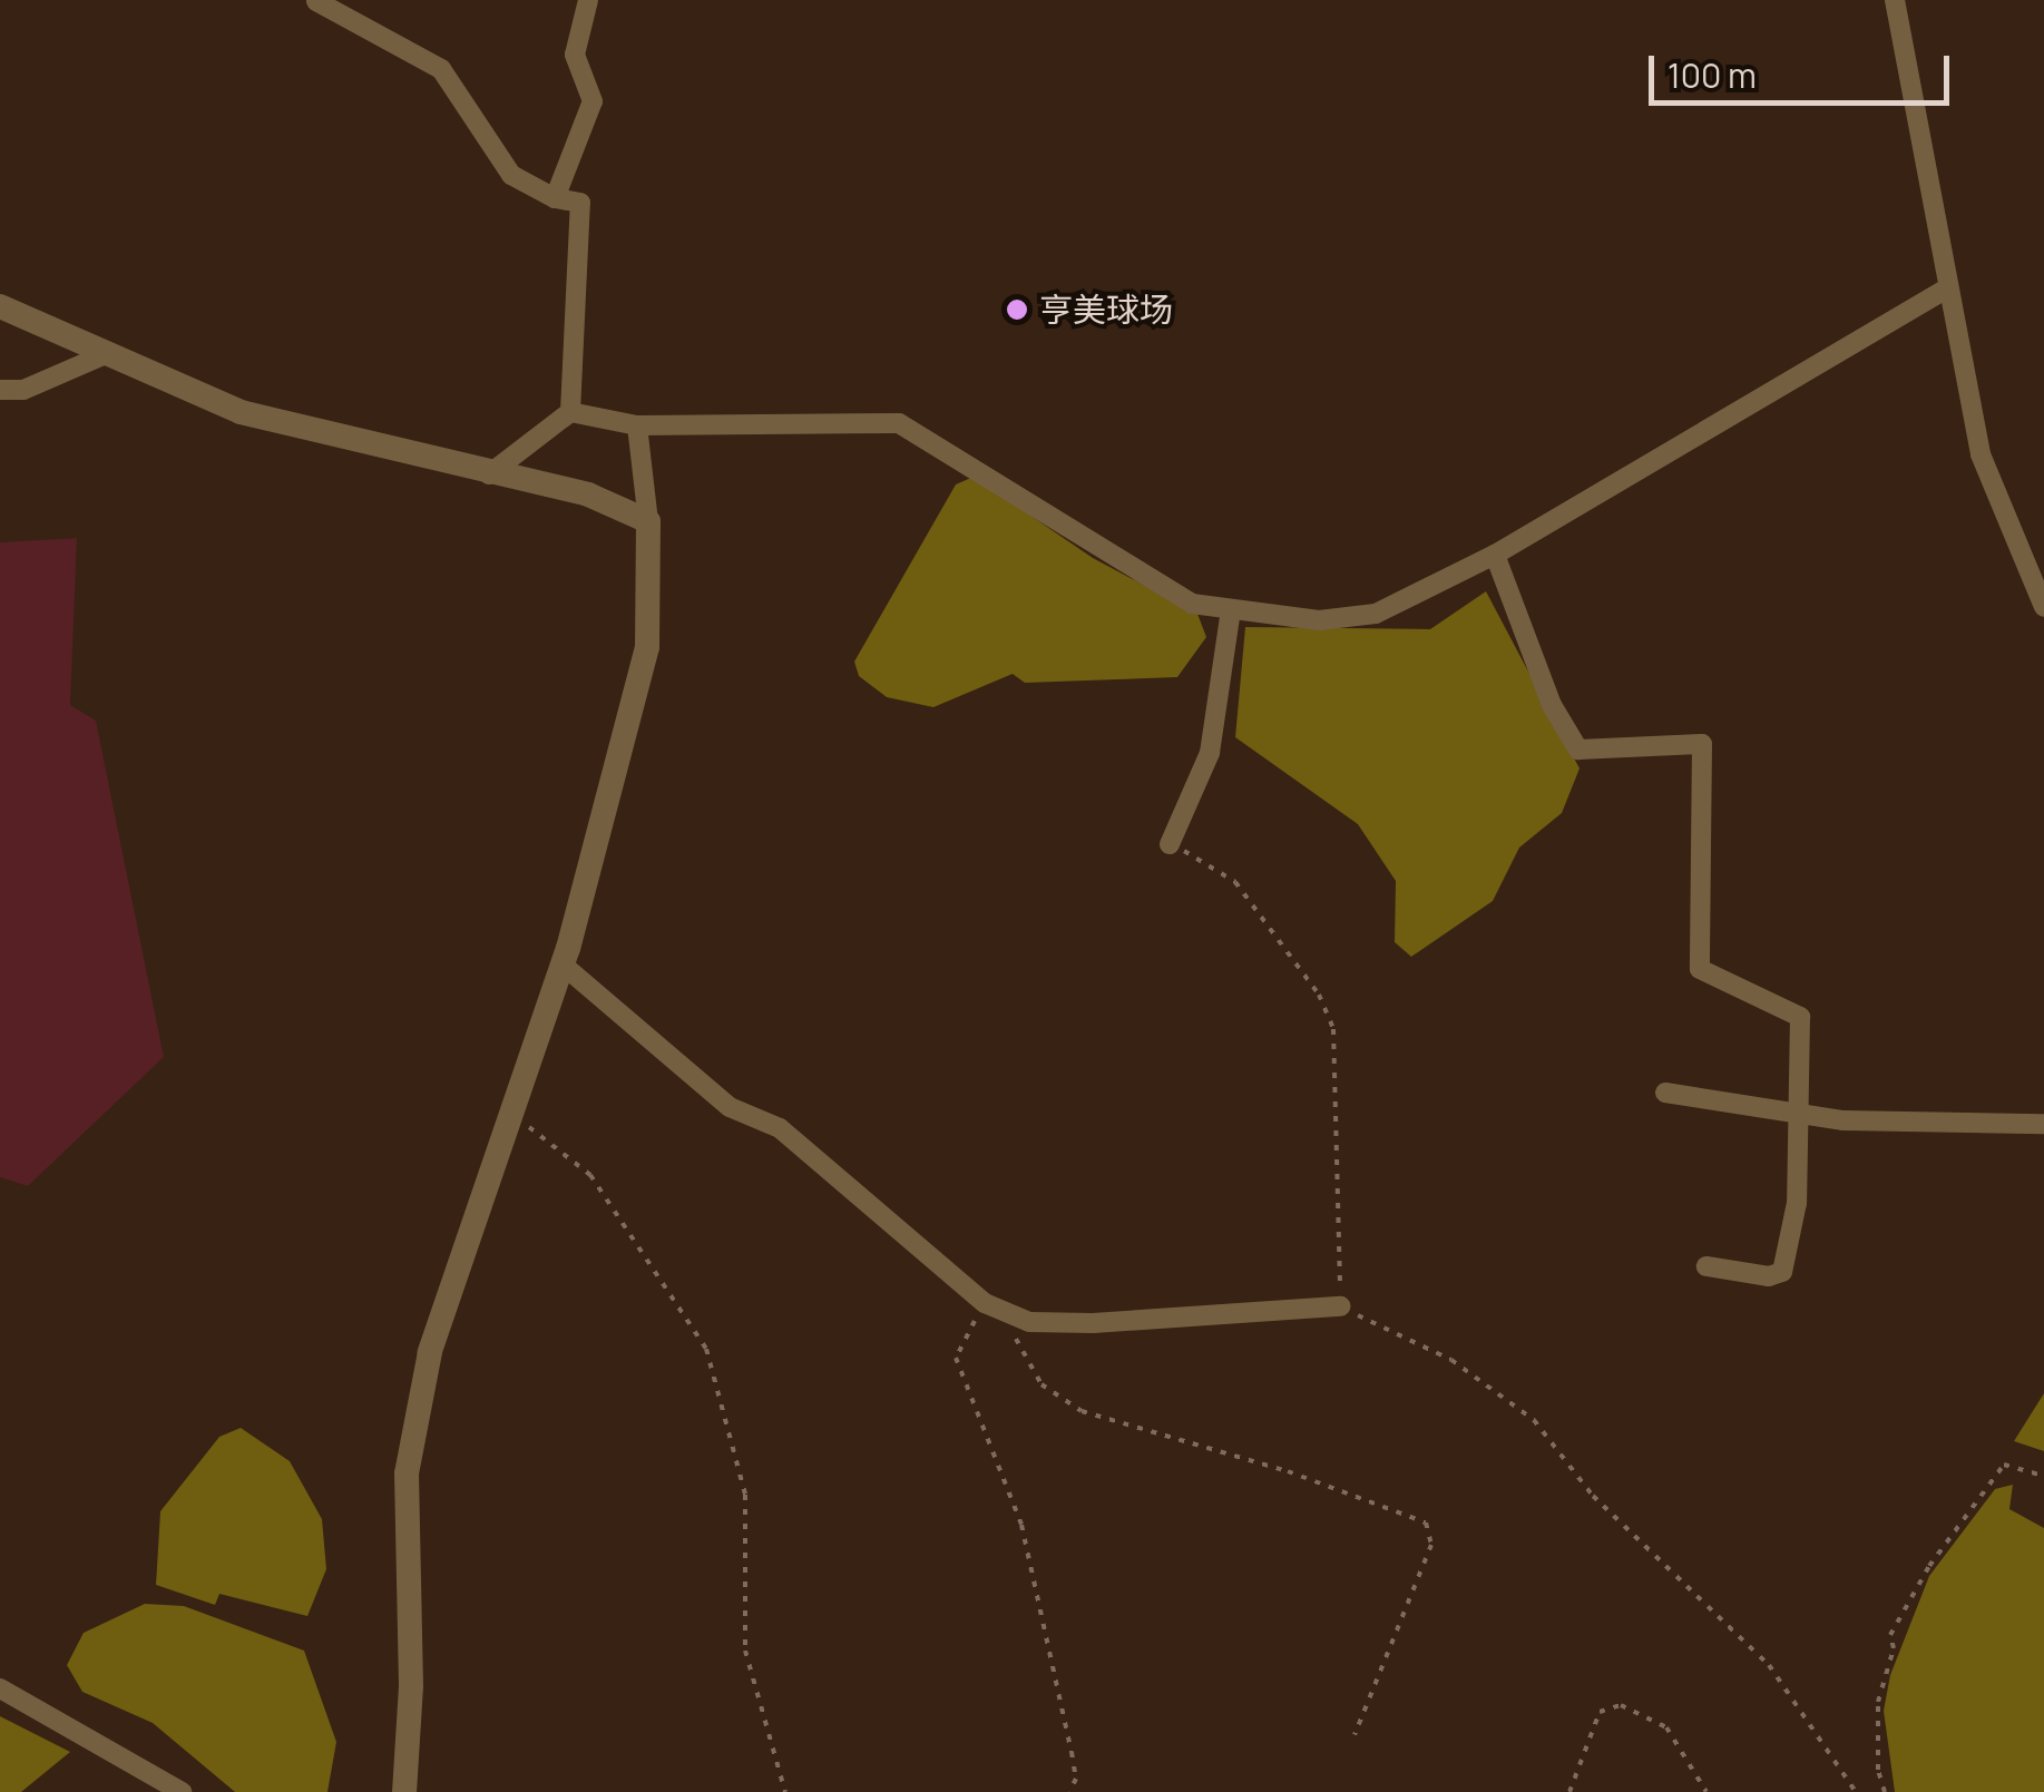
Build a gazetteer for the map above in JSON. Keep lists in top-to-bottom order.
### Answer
{
  "places": ["亨美球场"],
  "scale_bar": "100 m"
}
